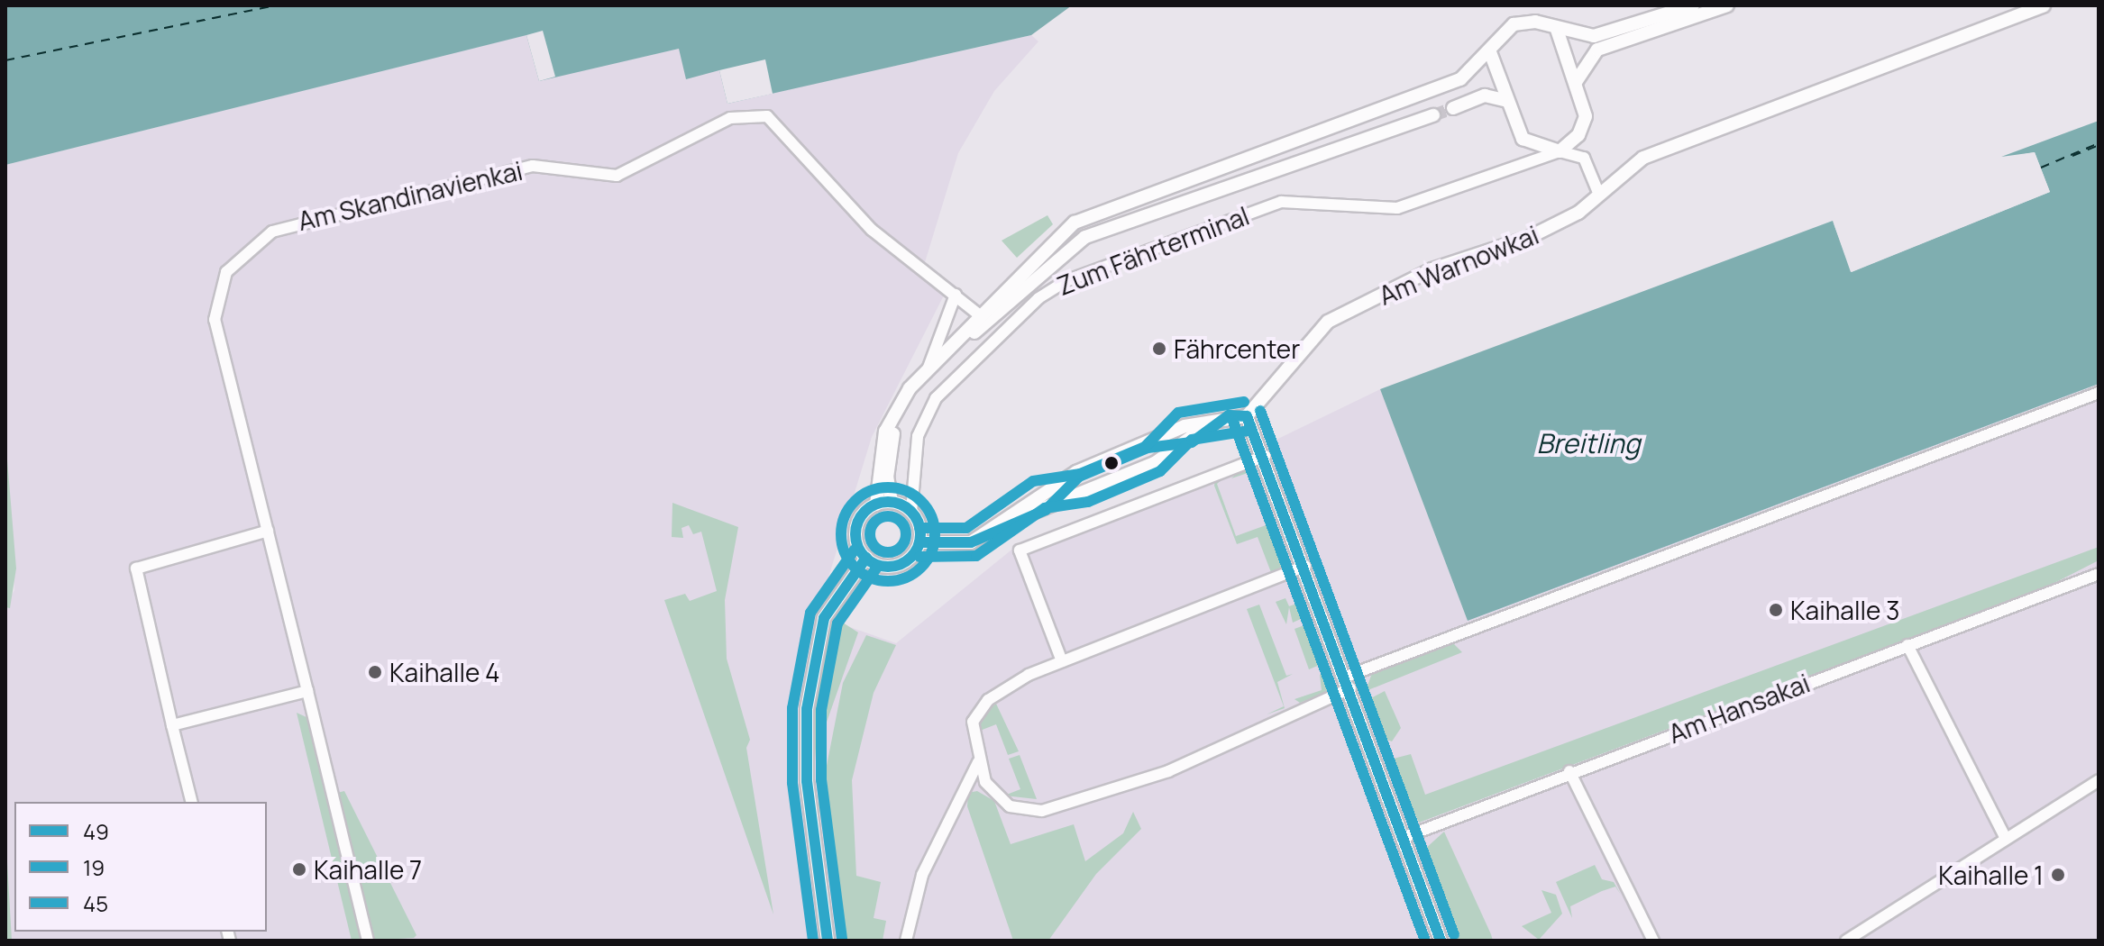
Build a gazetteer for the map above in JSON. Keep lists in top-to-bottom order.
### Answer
{
  "streets": {
    "street": [
      "Am Skandinavienkai",
      "Zum Fährterminal",
      "Am Warnowkai",
      "Am Hansakai"
    ]
  },
  "crossings": [
    ["Am Skandinavienkai", "Zum Fährterminal"]
  ],
  "water": ["Breitling"],
  "places": [
    "Fährcenter",
    "Kaihalle 3",
    "Kaihalle 4",
    "Kaihalle 7",
    "Kaihalle 1"
  ],
  "lines": ["transit line 45", "transit line 49", "transit line 19"],
  "legend": ["49", "19", "45"]
}
